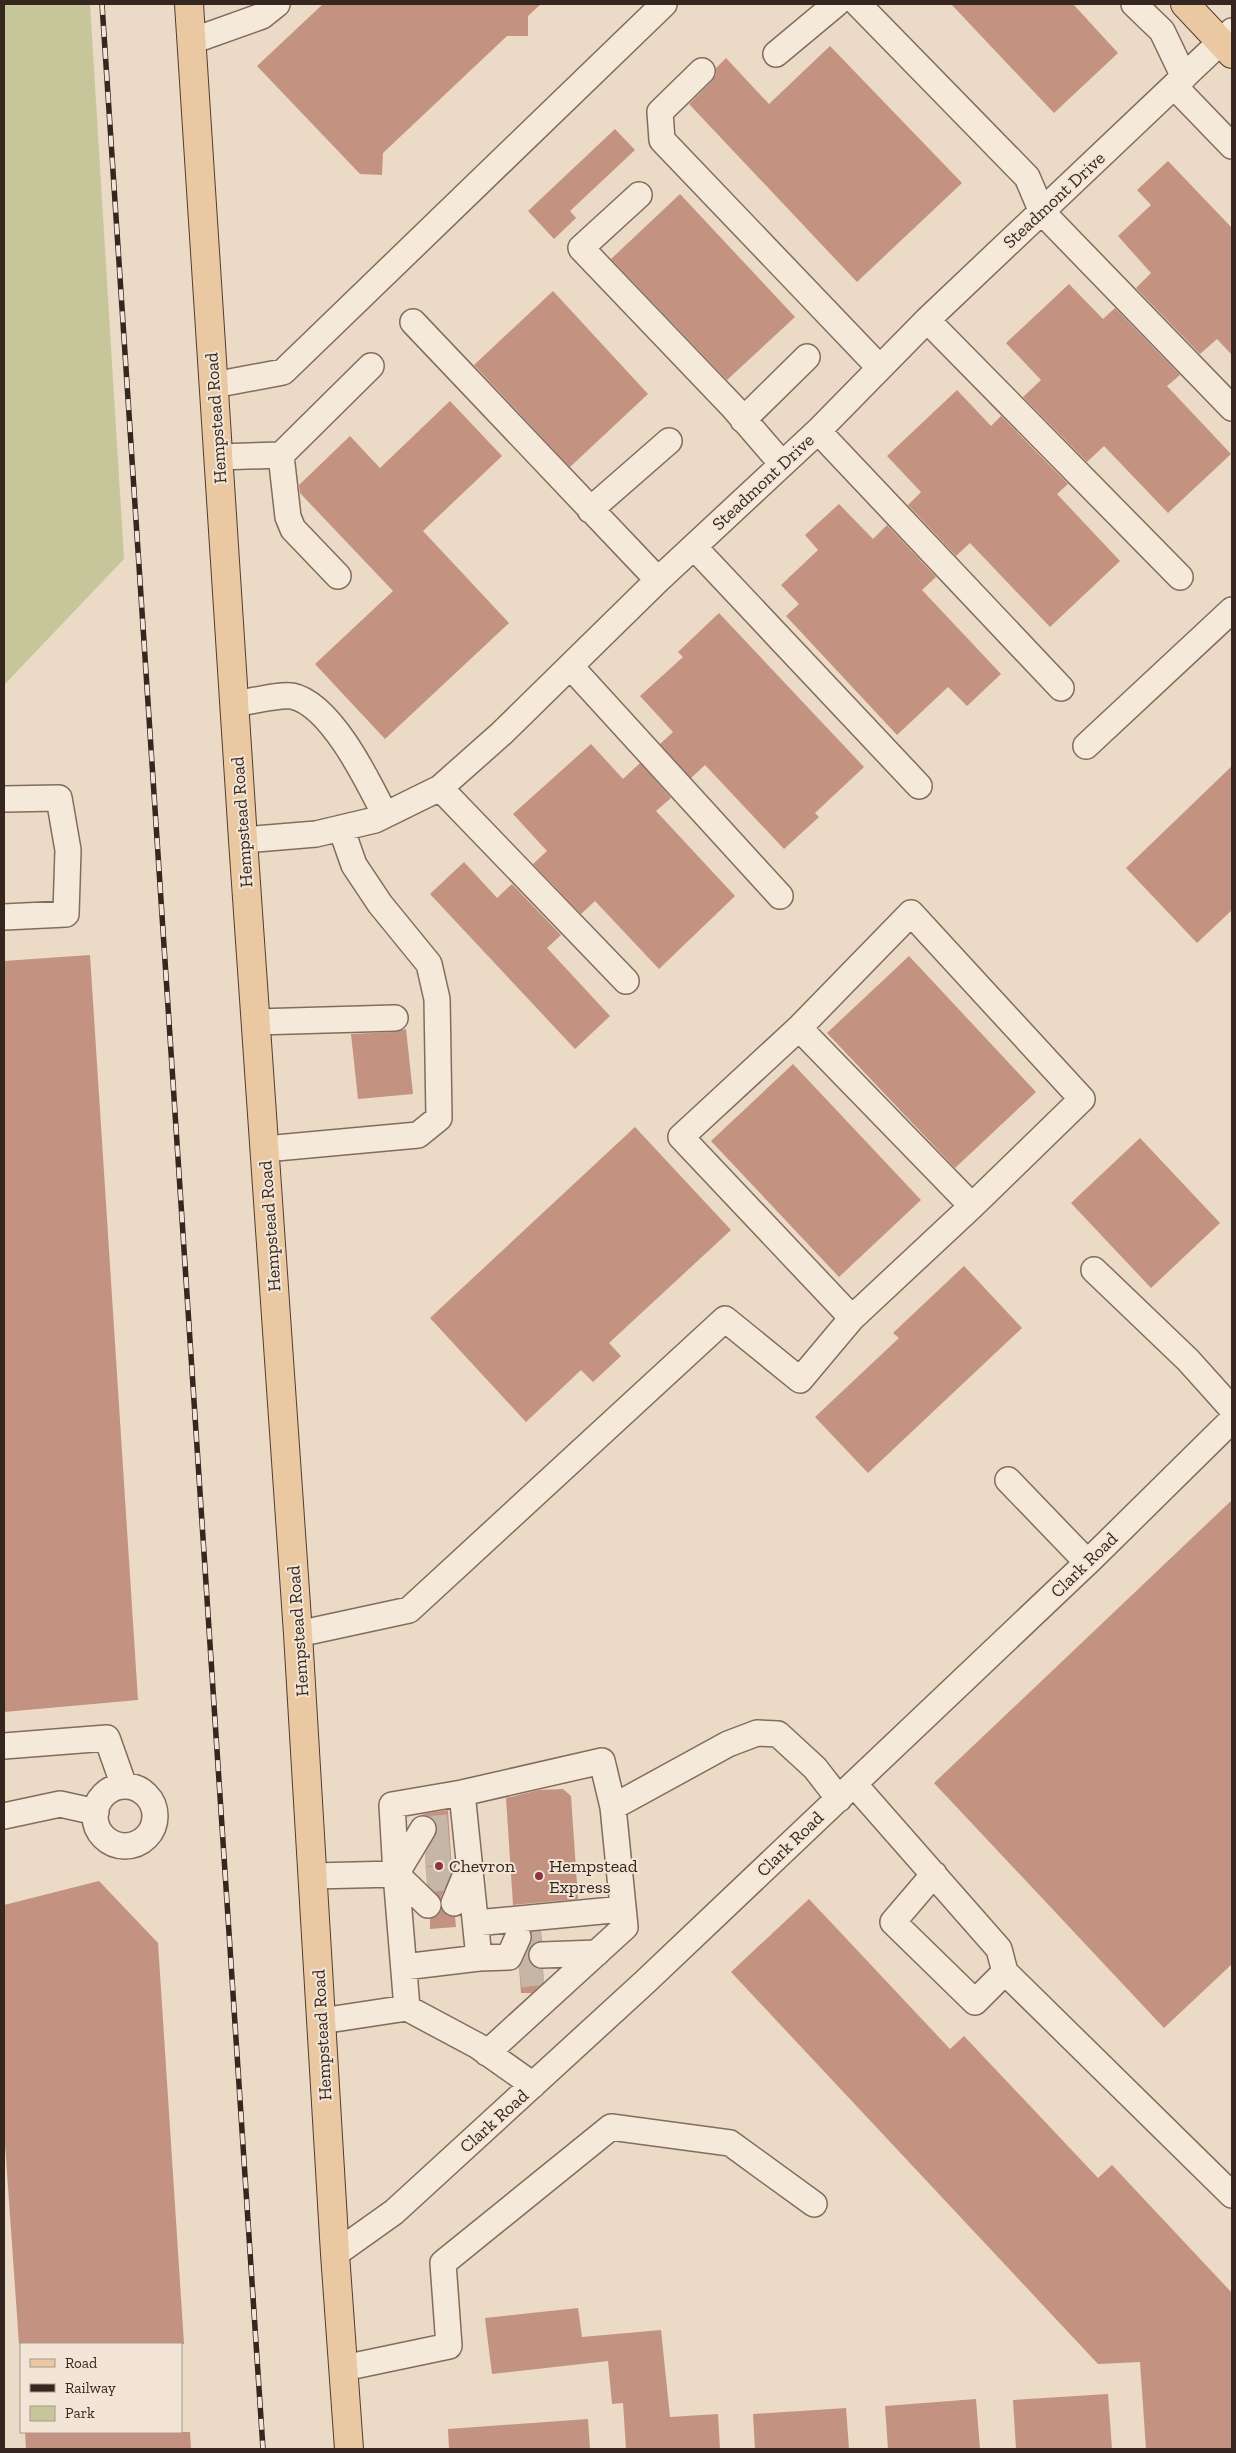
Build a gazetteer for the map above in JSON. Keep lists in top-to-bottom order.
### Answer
{
  "streets": {
    "main road": ["Hempstead Road"],
    "street": ["Steadmont Drive", "Clark Road"]
  },
  "crossings": [
    ["Steadmont Drive", "Hempstead Road"],
    ["Hempstead Road", "Clark Road"]
  ],
  "places": ["Chevron", "Hempstead Express"],
  "legend": ["Road", "Railway", "Park"]
}
